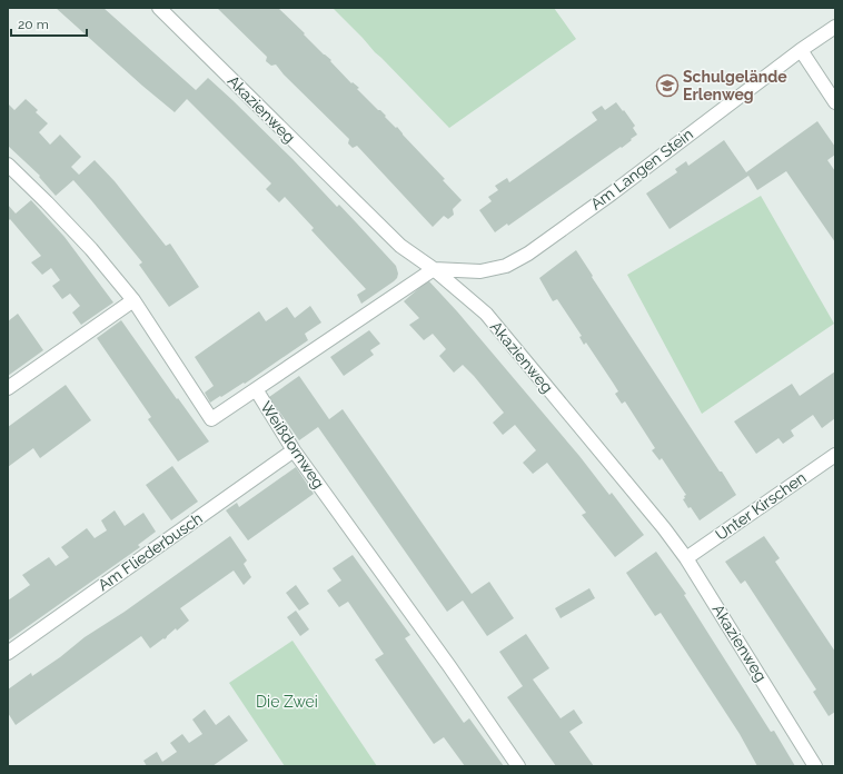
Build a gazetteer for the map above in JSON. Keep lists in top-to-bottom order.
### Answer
{
  "streets": {
    "street": [
      "Akazienweg",
      "Am Langen Stein",
      "Weißdornweg",
      "Unter Kirschen",
      "Am Fliederbusch"
    ]
  },
  "crossings": [
    ["Akazienweg", "Am Langen Stein"],
    ["Akazienweg", "Unter Kirschen"],
    ["Weißdornweg", "Am Fliederbusch"]
  ],
  "parks": ["Die Zwei"],
  "places": {
    "school or university": ["Schulgelände Erlenweg"]
  },
  "scale_bar": "20 m"
}
